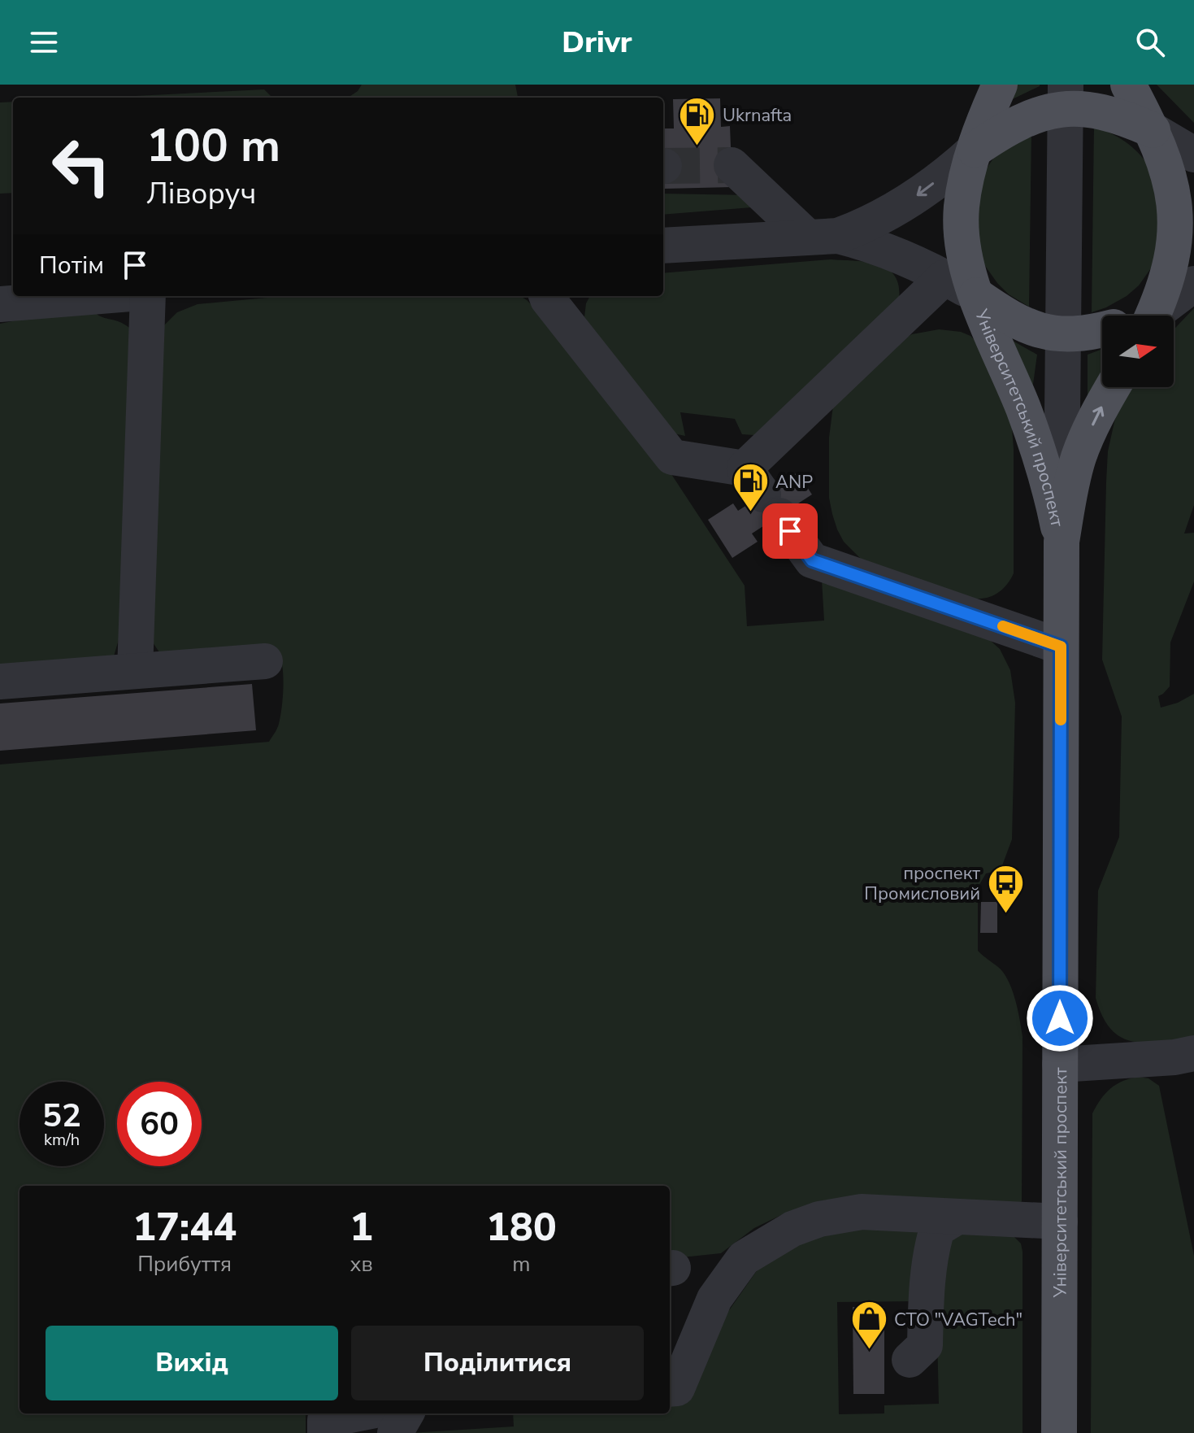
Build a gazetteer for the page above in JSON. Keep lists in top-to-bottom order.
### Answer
{
  "streets": {
    "main road": ["Університетський проспект"]
  },
  "places": {
    "fuel station": ["Ukrnafta", "ANP"],
    "bus stop": ["проспект Промисловий"],
    "shop": ["СТО \"VAGTech\""]
  },
  "north": "right",
  "page": {
    "header": "Drivr",
    "turn": ["100 m", "Ліворуч"],
    "then": "Потім",
    "speed": "52 km/h",
    "limit": "60",
    "eta": [
      "17:44",
      "Прибуття",
      "1",
      "хв",
      "180",
      "m"
    ],
    "buttons": ["Вихід", "Поділитися"]
  }
}
